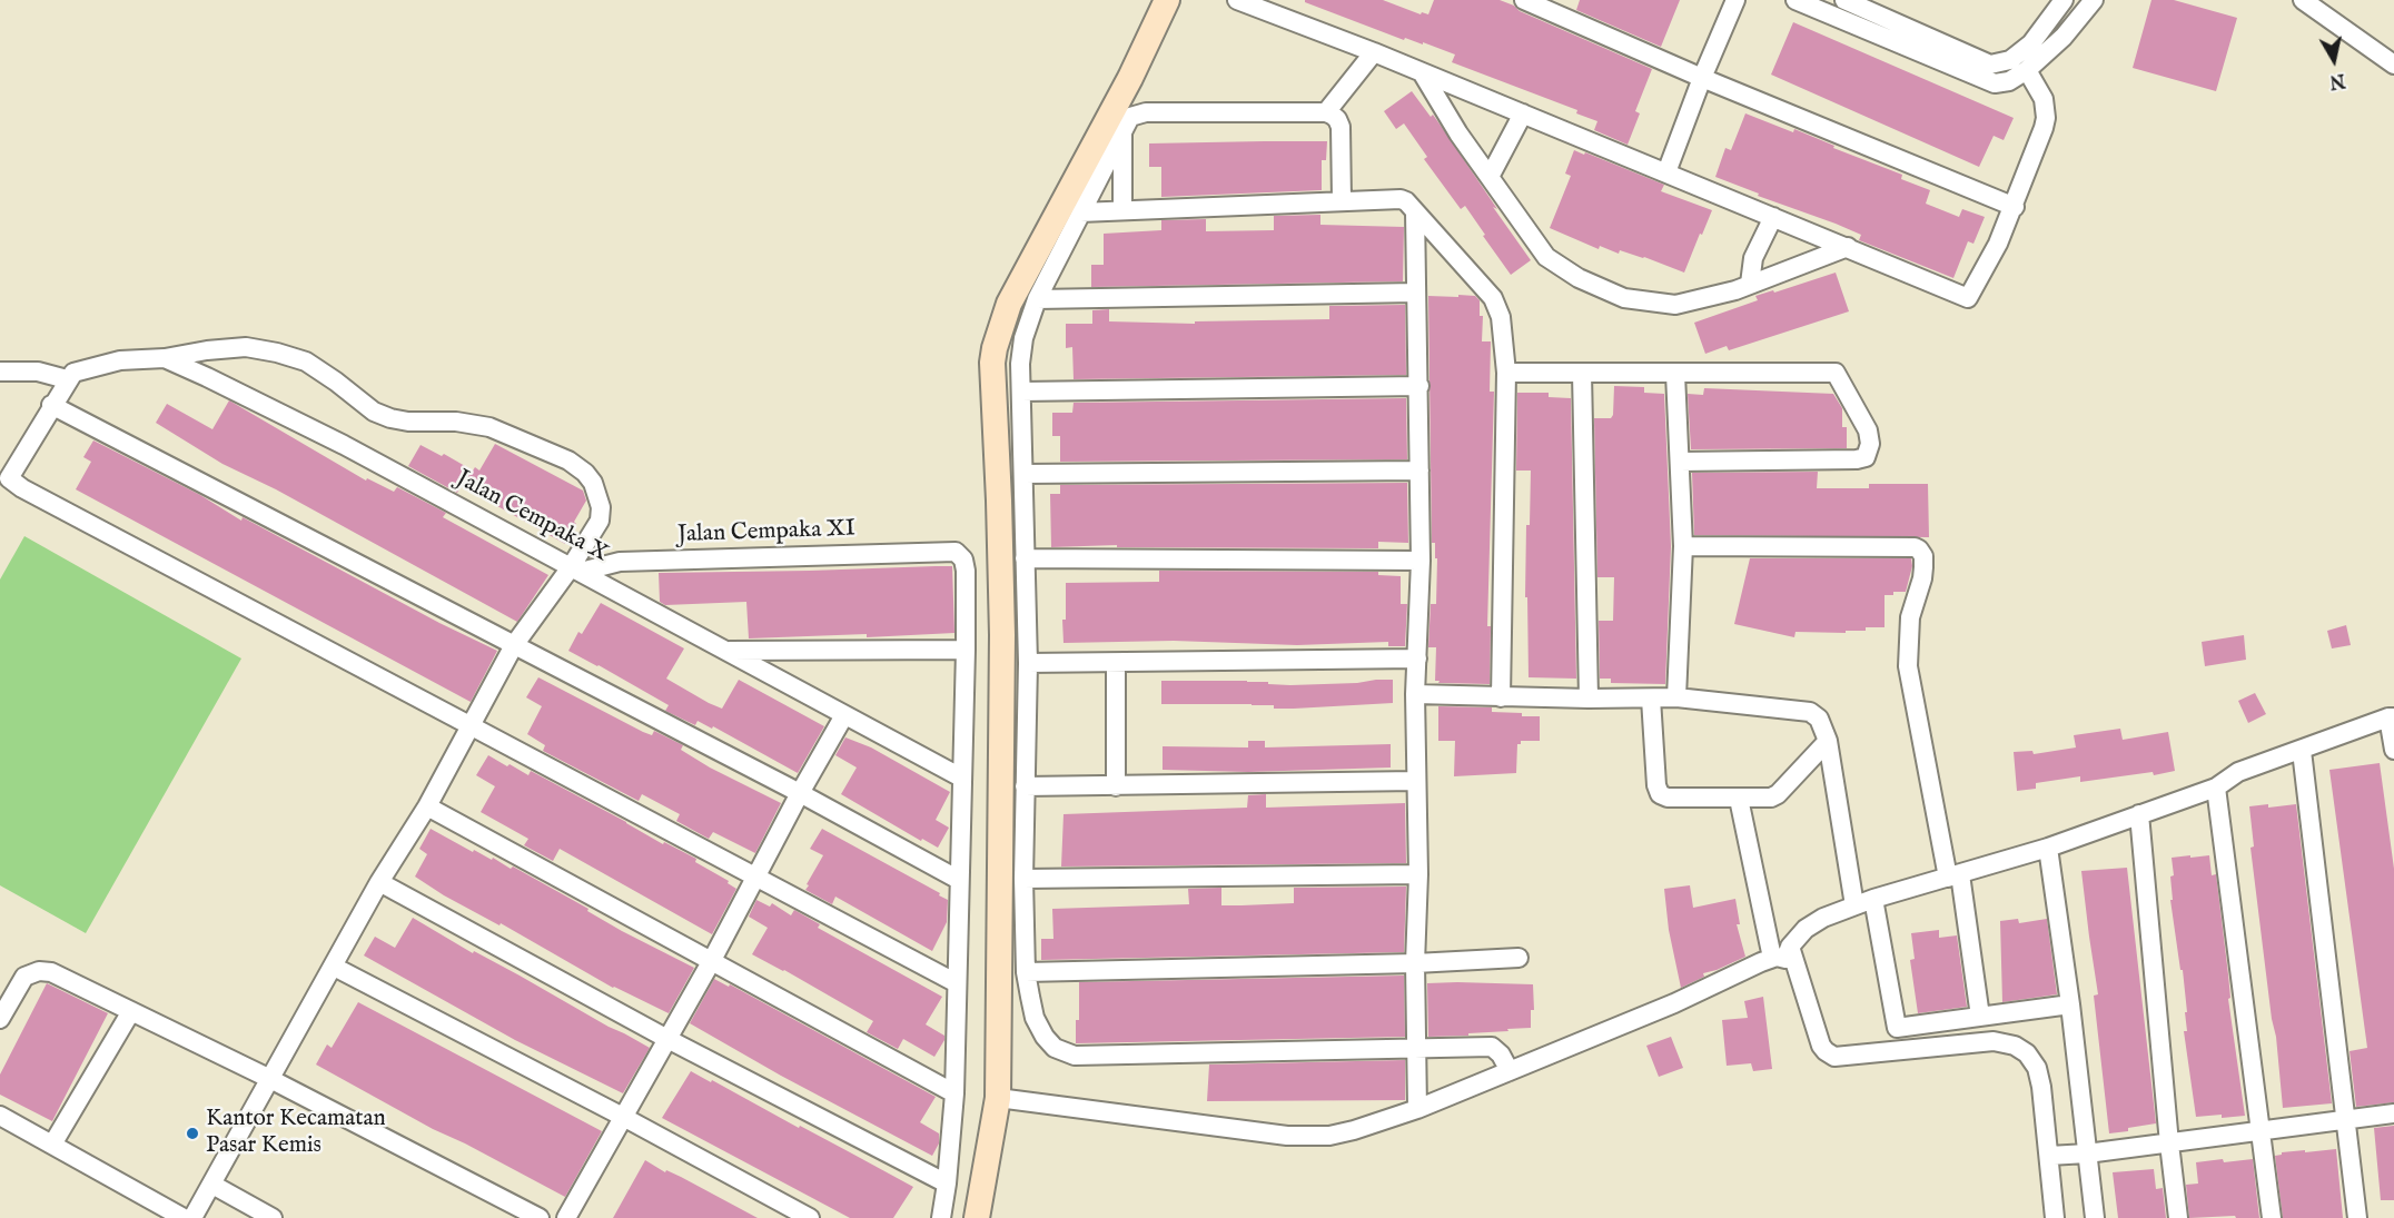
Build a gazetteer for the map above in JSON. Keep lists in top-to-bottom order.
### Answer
{
  "streets": {
    "street": ["Jalan Cempaka X", "Jalan Cempaka XI"]
  },
  "crossings": [
    ["Jalan Cempaka X", "Jalan Cempaka XI"]
  ],
  "places": ["Kantor Kecamatan Pasar Kemis"],
  "north": "bottom"
}
